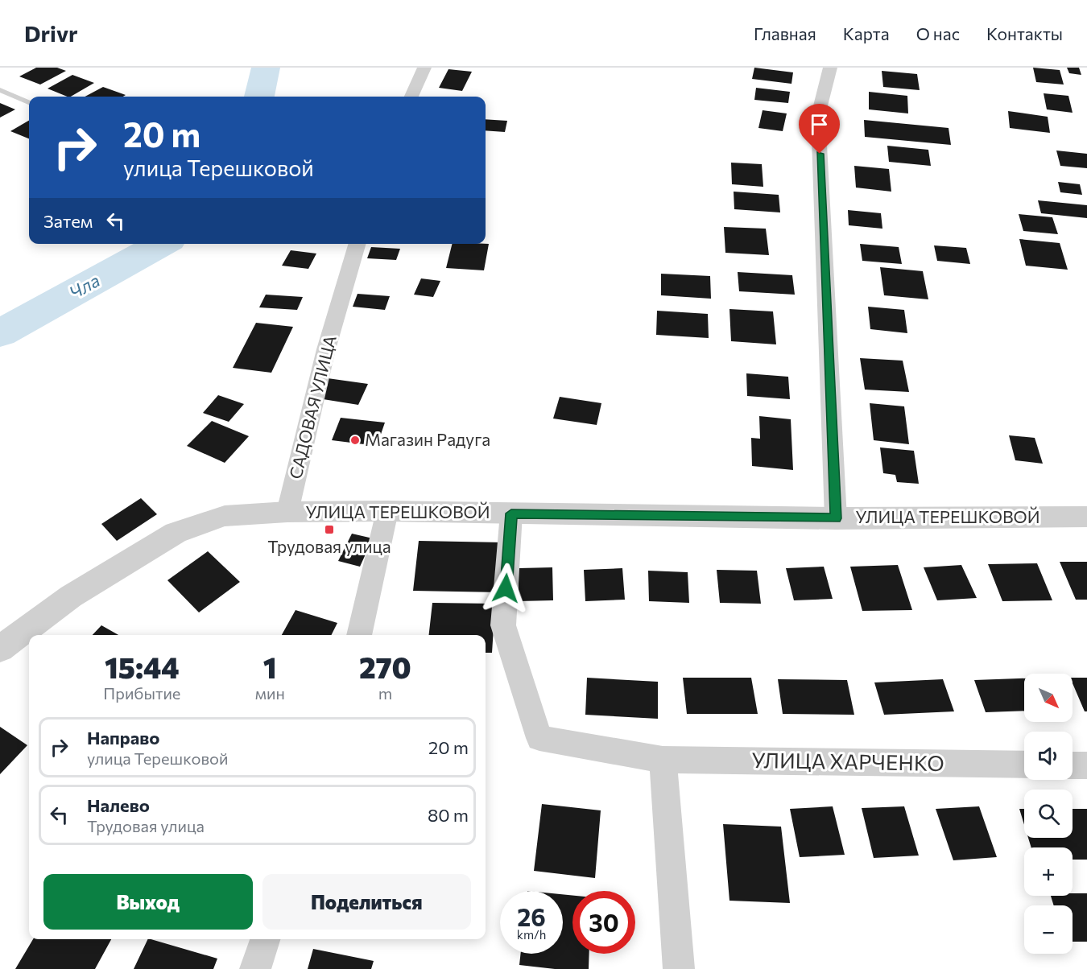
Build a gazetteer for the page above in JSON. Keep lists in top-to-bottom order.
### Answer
{
  "streets": {
    "street": ["САДОВАЯ УЛИЦА", "УЛИЦА ТЕРЕШКОВОЙ", "УЛИЦА ХАРЧЕНКО"]
  },
  "crossings": [
    ["САДОВАЯ УЛИЦА", "УЛИЦА ТЕРЕШКОВОЙ"],
    ["УЛИЦА ТЕРЕШКОВОЙ", "УЛИЦА ХАРЧЕНКО"]
  ],
  "water": ["Чла"],
  "places": {
    "other": ["Магазин Радуга"],
    "transit": ["Трудовая улица"]
  },
  "north": "bottom right",
  "page": {
    "header": "Drivr",
    "nav": [
      "Главная",
      "Карта",
      "О нас",
      "Контакты"
    ],
    "turn": ["20 m", "улица Терешковой"],
    "then": "Затем",
    "eta": [
      "15:44",
      "Прибытие",
      "1",
      "мин",
      "270",
      "m"
    ],
    "map_buttons": ["+", "−"],
    "list": [
      {
        "name": "Направо",
        "note": "улица Терешковой",
        "value": "20 m"
      },
      {
        "name": "Налево",
        "note": "Трудовая улица",
        "value": "80 m"
      }
    ],
    "buttons": ["Выход", "Поделиться"],
    "speed": "26 km/h",
    "limit": "30"
  }
}
